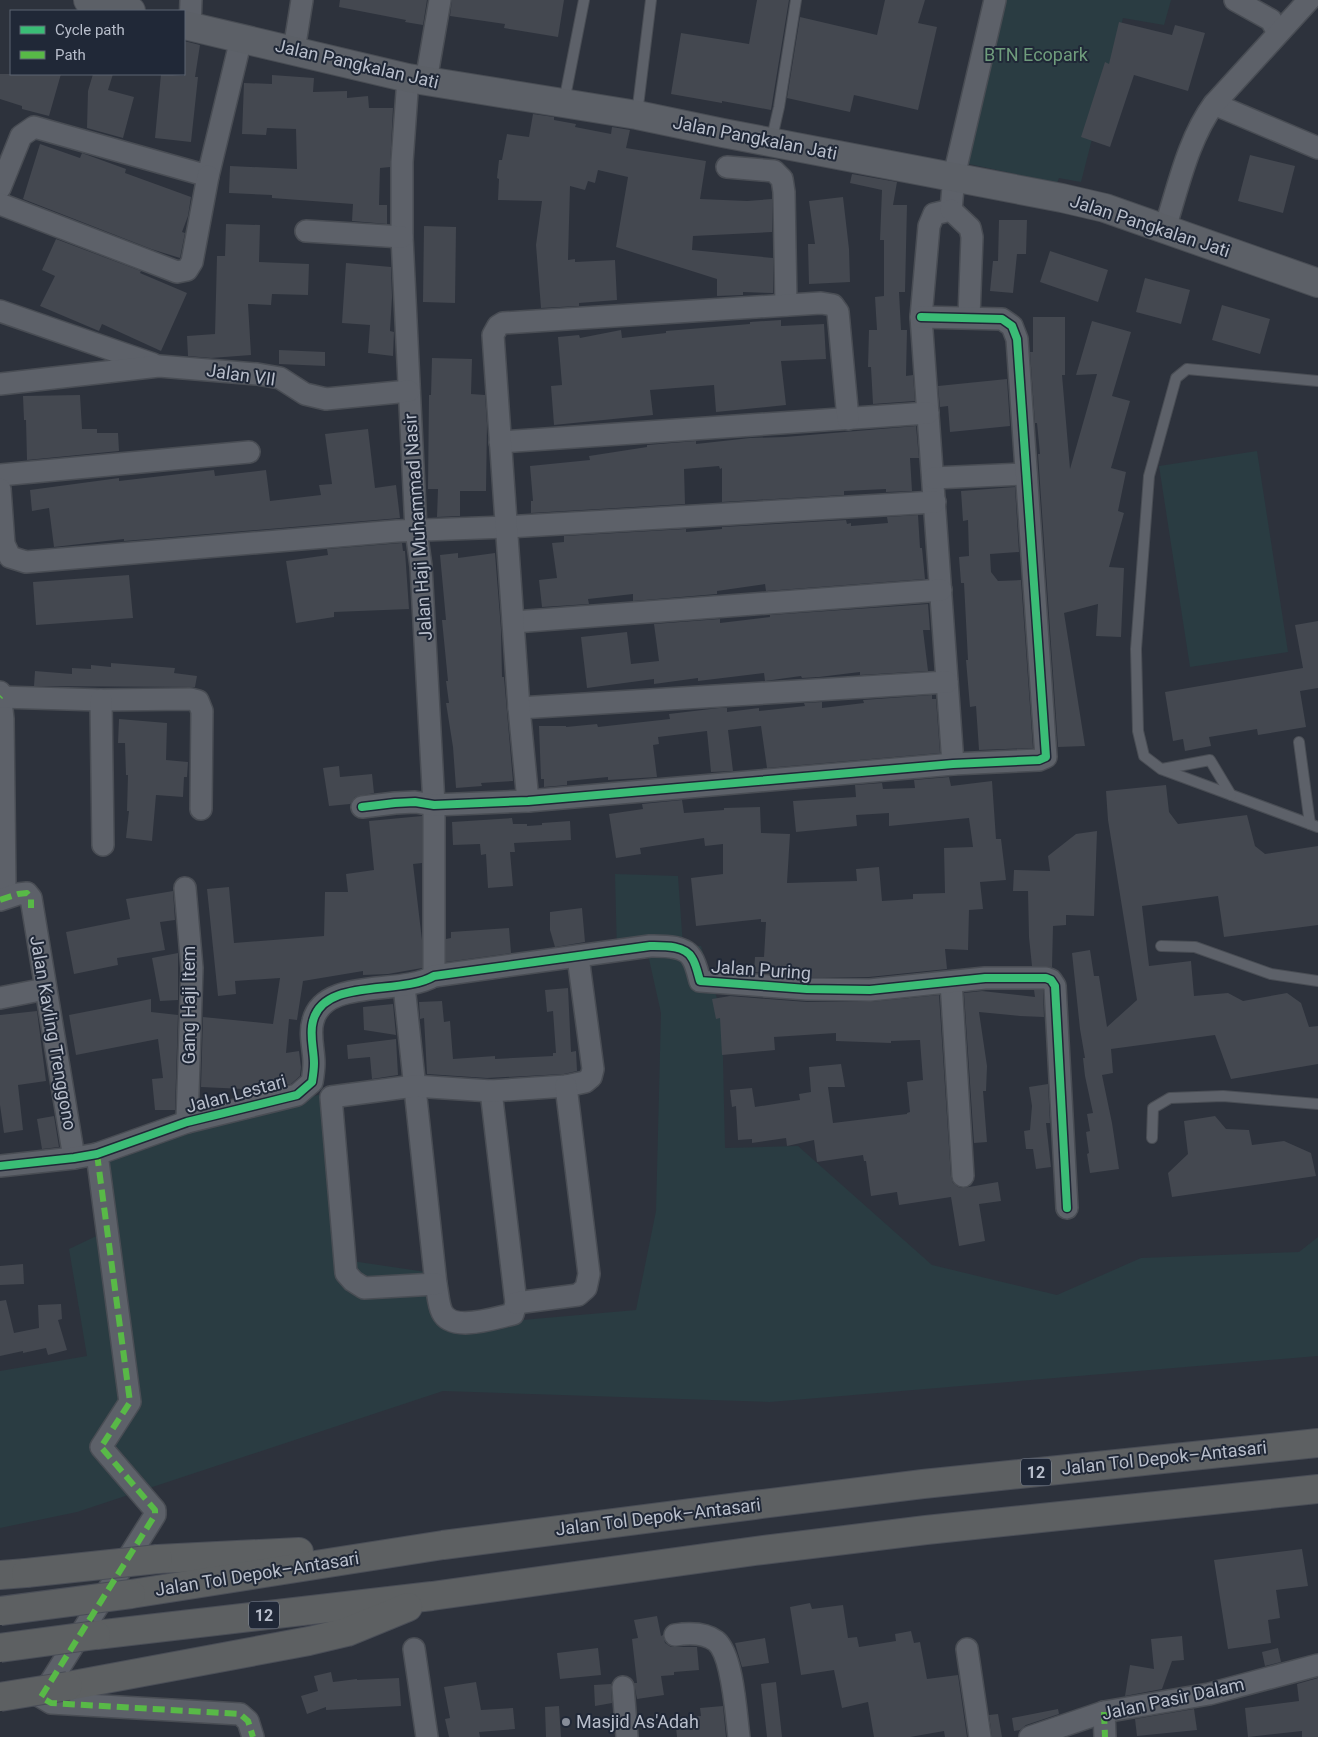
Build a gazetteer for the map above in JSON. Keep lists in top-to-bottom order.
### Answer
{
  "streets": {
    "highway": ["Jalan Tol Depok–Antasari", "12"],
    "main road": ["Jalan Pangkalan Jati"],
    "street": [
      "Jalan VII",
      "Jalan Haji Muhammad Nasir",
      "Jalan Puring",
      "Gang Haji Item",
      "Jalan Kavling Trenggono",
      "Jalan Lestari",
      "Jalan Pasir Dalam"
    ]
  },
  "crossings": [
    ["Jalan Pangkalan Jati", "Jalan Haji Muhammad Nasir"],
    ["Jalan VII", "Jalan Haji Muhammad Nasir"],
    ["Jalan Haji Muhammad Nasir", "Jalan Puring"],
    ["Jalan Haji Muhammad Nasir", "Jalan Lestari"],
    ["Jalan Puring", "Jalan Lestari"],
    ["Gang Haji Item", "Jalan Lestari"],
    ["Jalan Kavling Trenggono", "Jalan Lestari"]
  ],
  "parks": ["BTN Ecopark"],
  "places": ["Masjid As'Adah"],
  "legend": ["Cycle path", "Path"]
}
